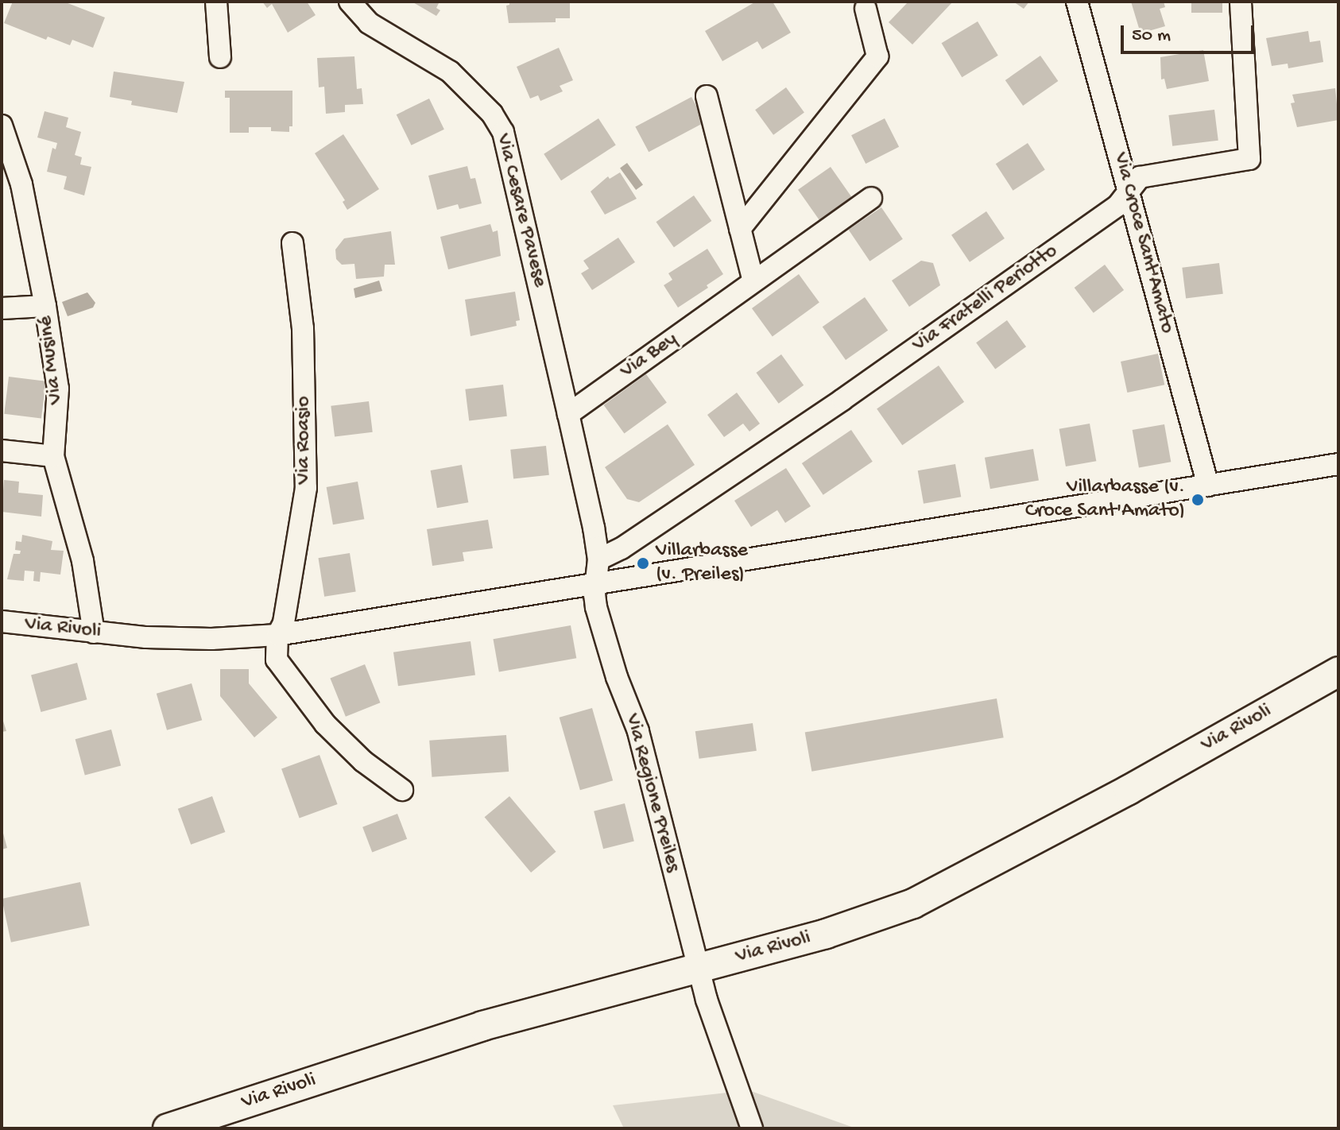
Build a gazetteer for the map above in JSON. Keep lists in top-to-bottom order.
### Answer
{
  "streets": {
    "street": [
      "Via Cesare Pavese",
      "Via Croce Sant'Amato",
      "Via Fratelli Periotto",
      "Via Bey",
      "Via Musiné",
      "Via Roasio",
      "Via Rivoli",
      "Via Regione Preiles"
    ]
  },
  "crossings": [
    ["Via Cesare Pavese", "Via Bey"],
    ["Via Croce Sant'Amato", "Via Fratelli Periotto"],
    ["Via Croce Sant'Amato", "Via Rivoli"],
    ["Via Musiné", "Via Rivoli"],
    ["Via Roasio", "Via Rivoli"],
    ["Via Rivoli", "Via Regione Preiles"]
  ],
  "places": ["Villarbasse (v. Croce Sant'Amato)", "Villarbasse (v. Preiles)"],
  "scale_bar": "50 m"
}
